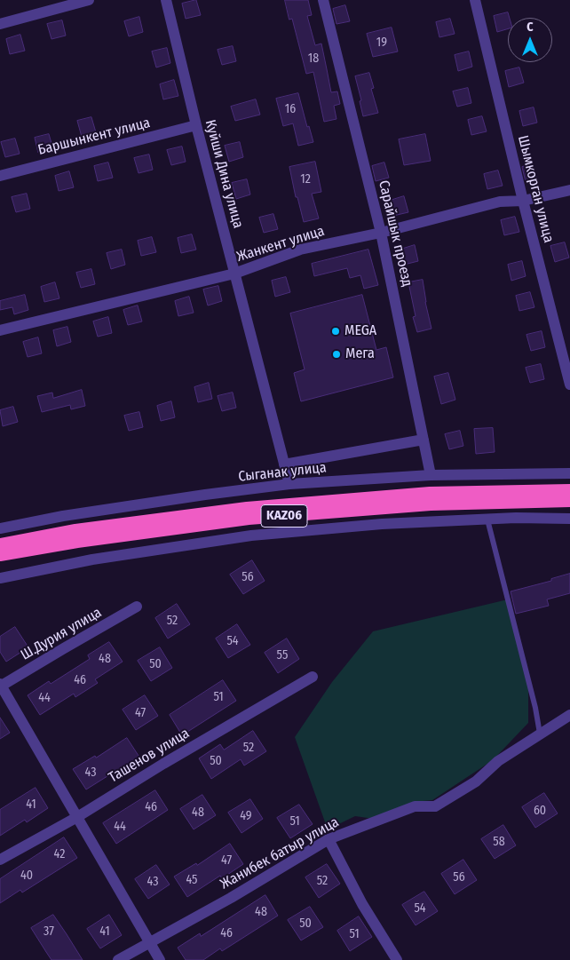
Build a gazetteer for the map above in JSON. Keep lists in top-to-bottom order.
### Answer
{
  "streets": {
    "highway": ["KАZ06"],
    "street": [
      "Баршынкент улица",
      "Куйши Дина улица",
      "Шымкорган улица",
      "Сарайшык проезд",
      "Жанкент улица",
      "Сыганак улица",
      "Ш.Дурия улица",
      "Ташенов улица",
      "Жанибек батыр улица"
    ]
  },
  "crossings": [
    ["Баршынкент улица", "Куйши Дина улица"],
    ["Куйши Дина улица", "Жанкент улица"],
    ["Куйши Дина улица", "Сыганак улица"],
    ["Шымкорган улица", "Жанкент улица"],
    ["Сарайшык проезд", "Жанкент улица"],
    ["Сарайшык проезд", "Сыганак улица"]
  ],
  "places": ["MEGA", "Мега"],
  "house_numbers": [
    "19",
    "18",
    "16",
    "12",
    "56",
    "52",
    "54",
    "55",
    "48",
    "50",
    "46",
    "51",
    "44",
    "47",
    "52",
    "50",
    "43",
    "41",
    "46",
    "60",
    "48",
    "49",
    "51",
    "44",
    "58",
    "42",
    "47",
    "40",
    "56",
    "45",
    "52",
    "43",
    "54",
    "48",
    "50",
    "37",
    "41",
    "46",
    "51"
  ],
  "north": "top"
}
